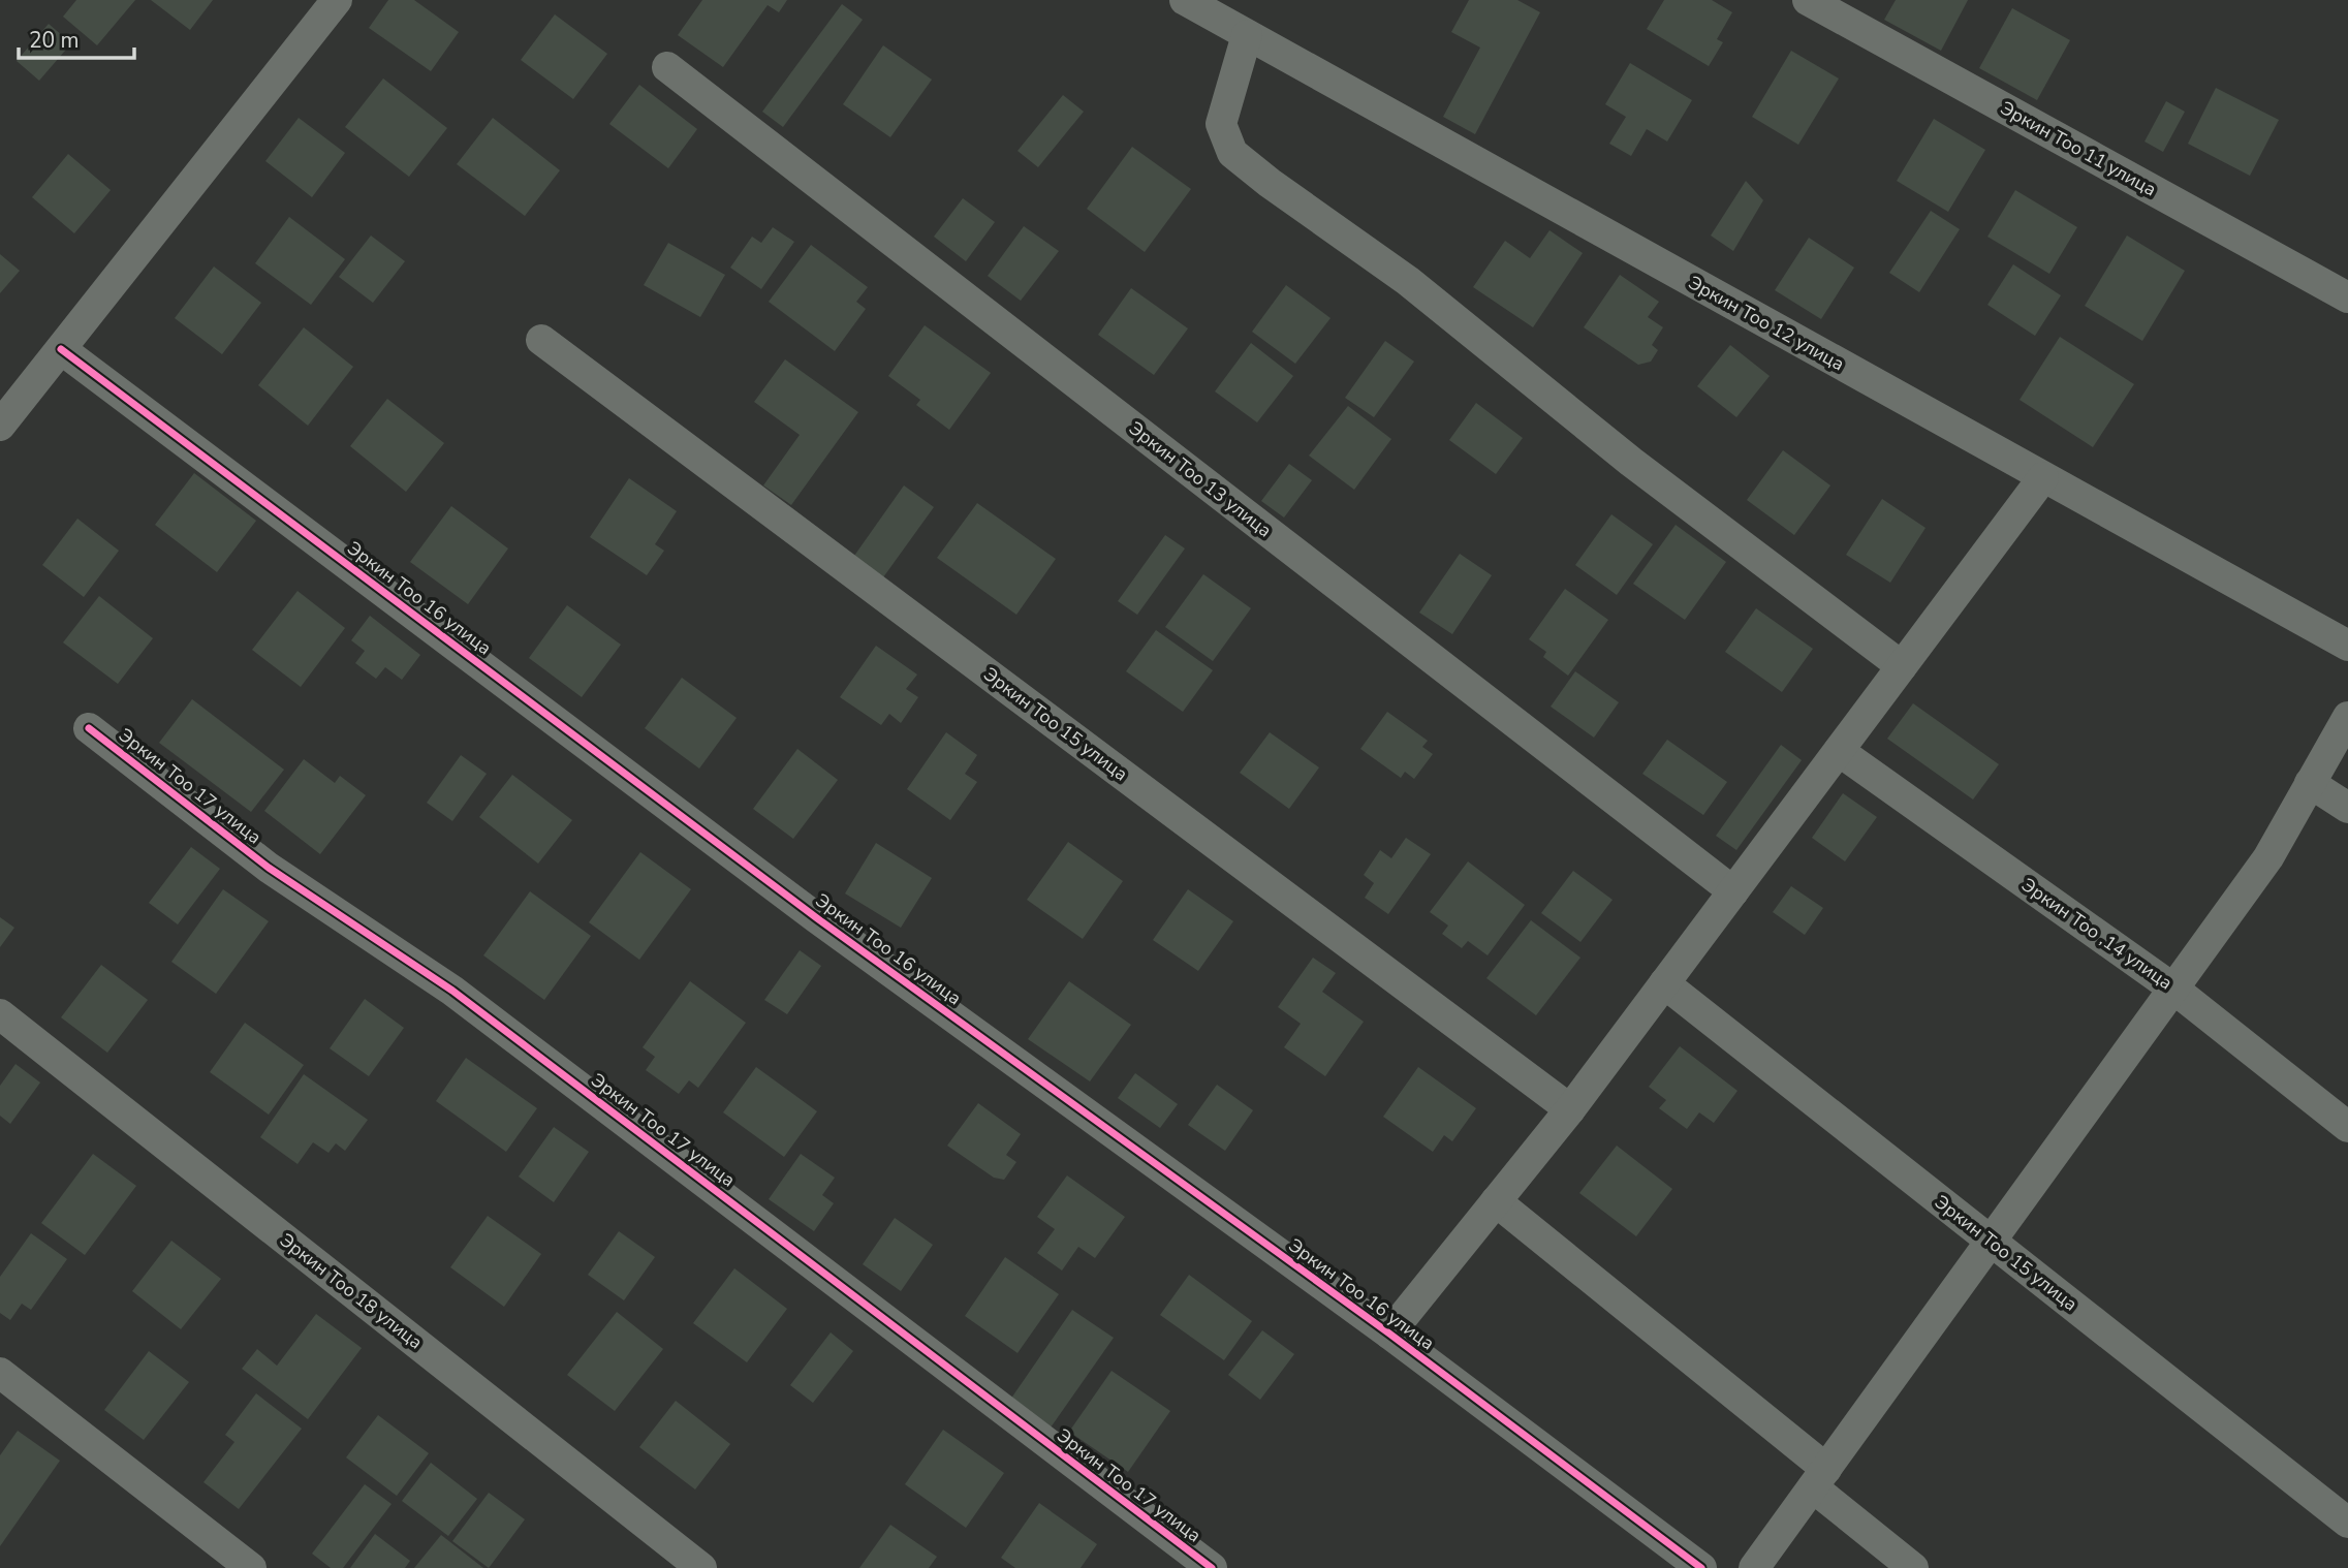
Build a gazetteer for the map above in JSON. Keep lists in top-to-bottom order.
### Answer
{
  "streets": {
    "street": [
      "Эркин Тоо 11 улица",
      "Эркин Тоо 12 улица",
      "Эркин Тоо 13 улица",
      "Эркин Тоо 16 улица",
      "Эркин Тоо 15 улица",
      "Эркин Тоо 17 улица",
      "Эркин Тоо ,14 улица",
      "Эркин Тоо 18 улица"
    ]
  },
  "scale_bar": "20 m"
}
